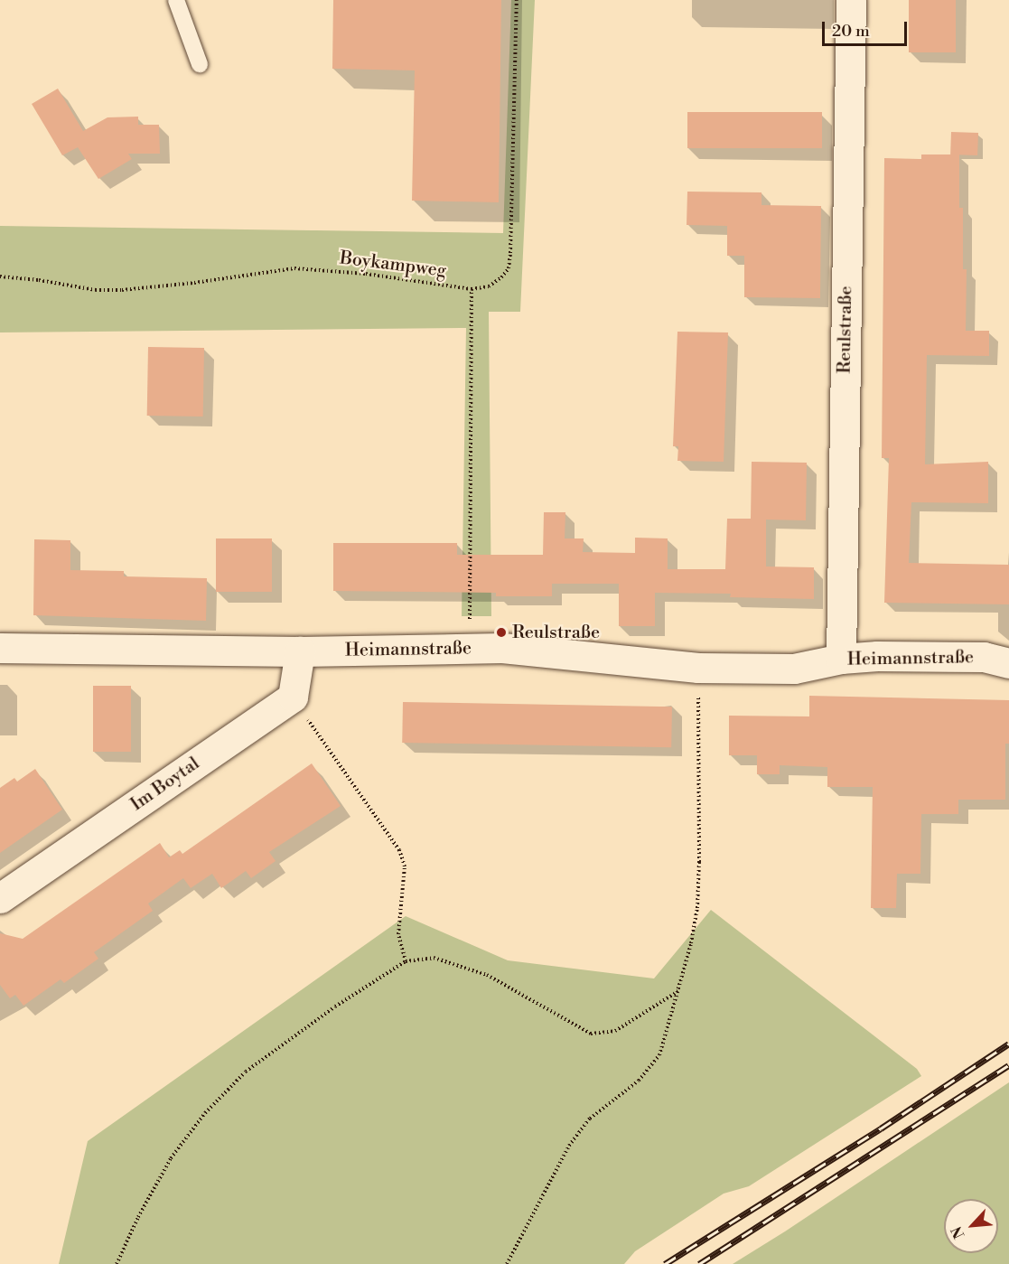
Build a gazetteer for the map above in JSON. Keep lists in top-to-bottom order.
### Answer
{
  "streets": {
    "street": ["Reulstraße", "Heimannstraße", "Im Boytal"],
    "path": ["Boykampweg"]
  },
  "crossings": [
    ["Reulstraße", "Heimannstraße"]
  ],
  "places": ["Reulstraße"],
  "scale_bar": "20 m",
  "north": "bottom left"
}
